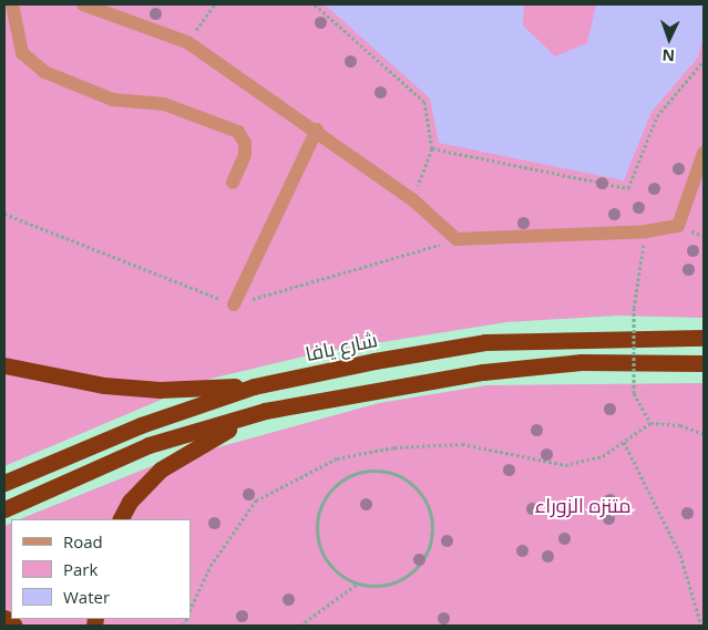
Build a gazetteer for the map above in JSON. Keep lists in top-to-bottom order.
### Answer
{
  "streets": {
    "highway": ["شارع يافا"]
  },
  "parks": ["متنزه الزوراء"],
  "legend": ["Road", "Park", "Water"],
  "north": "bottom"
}
